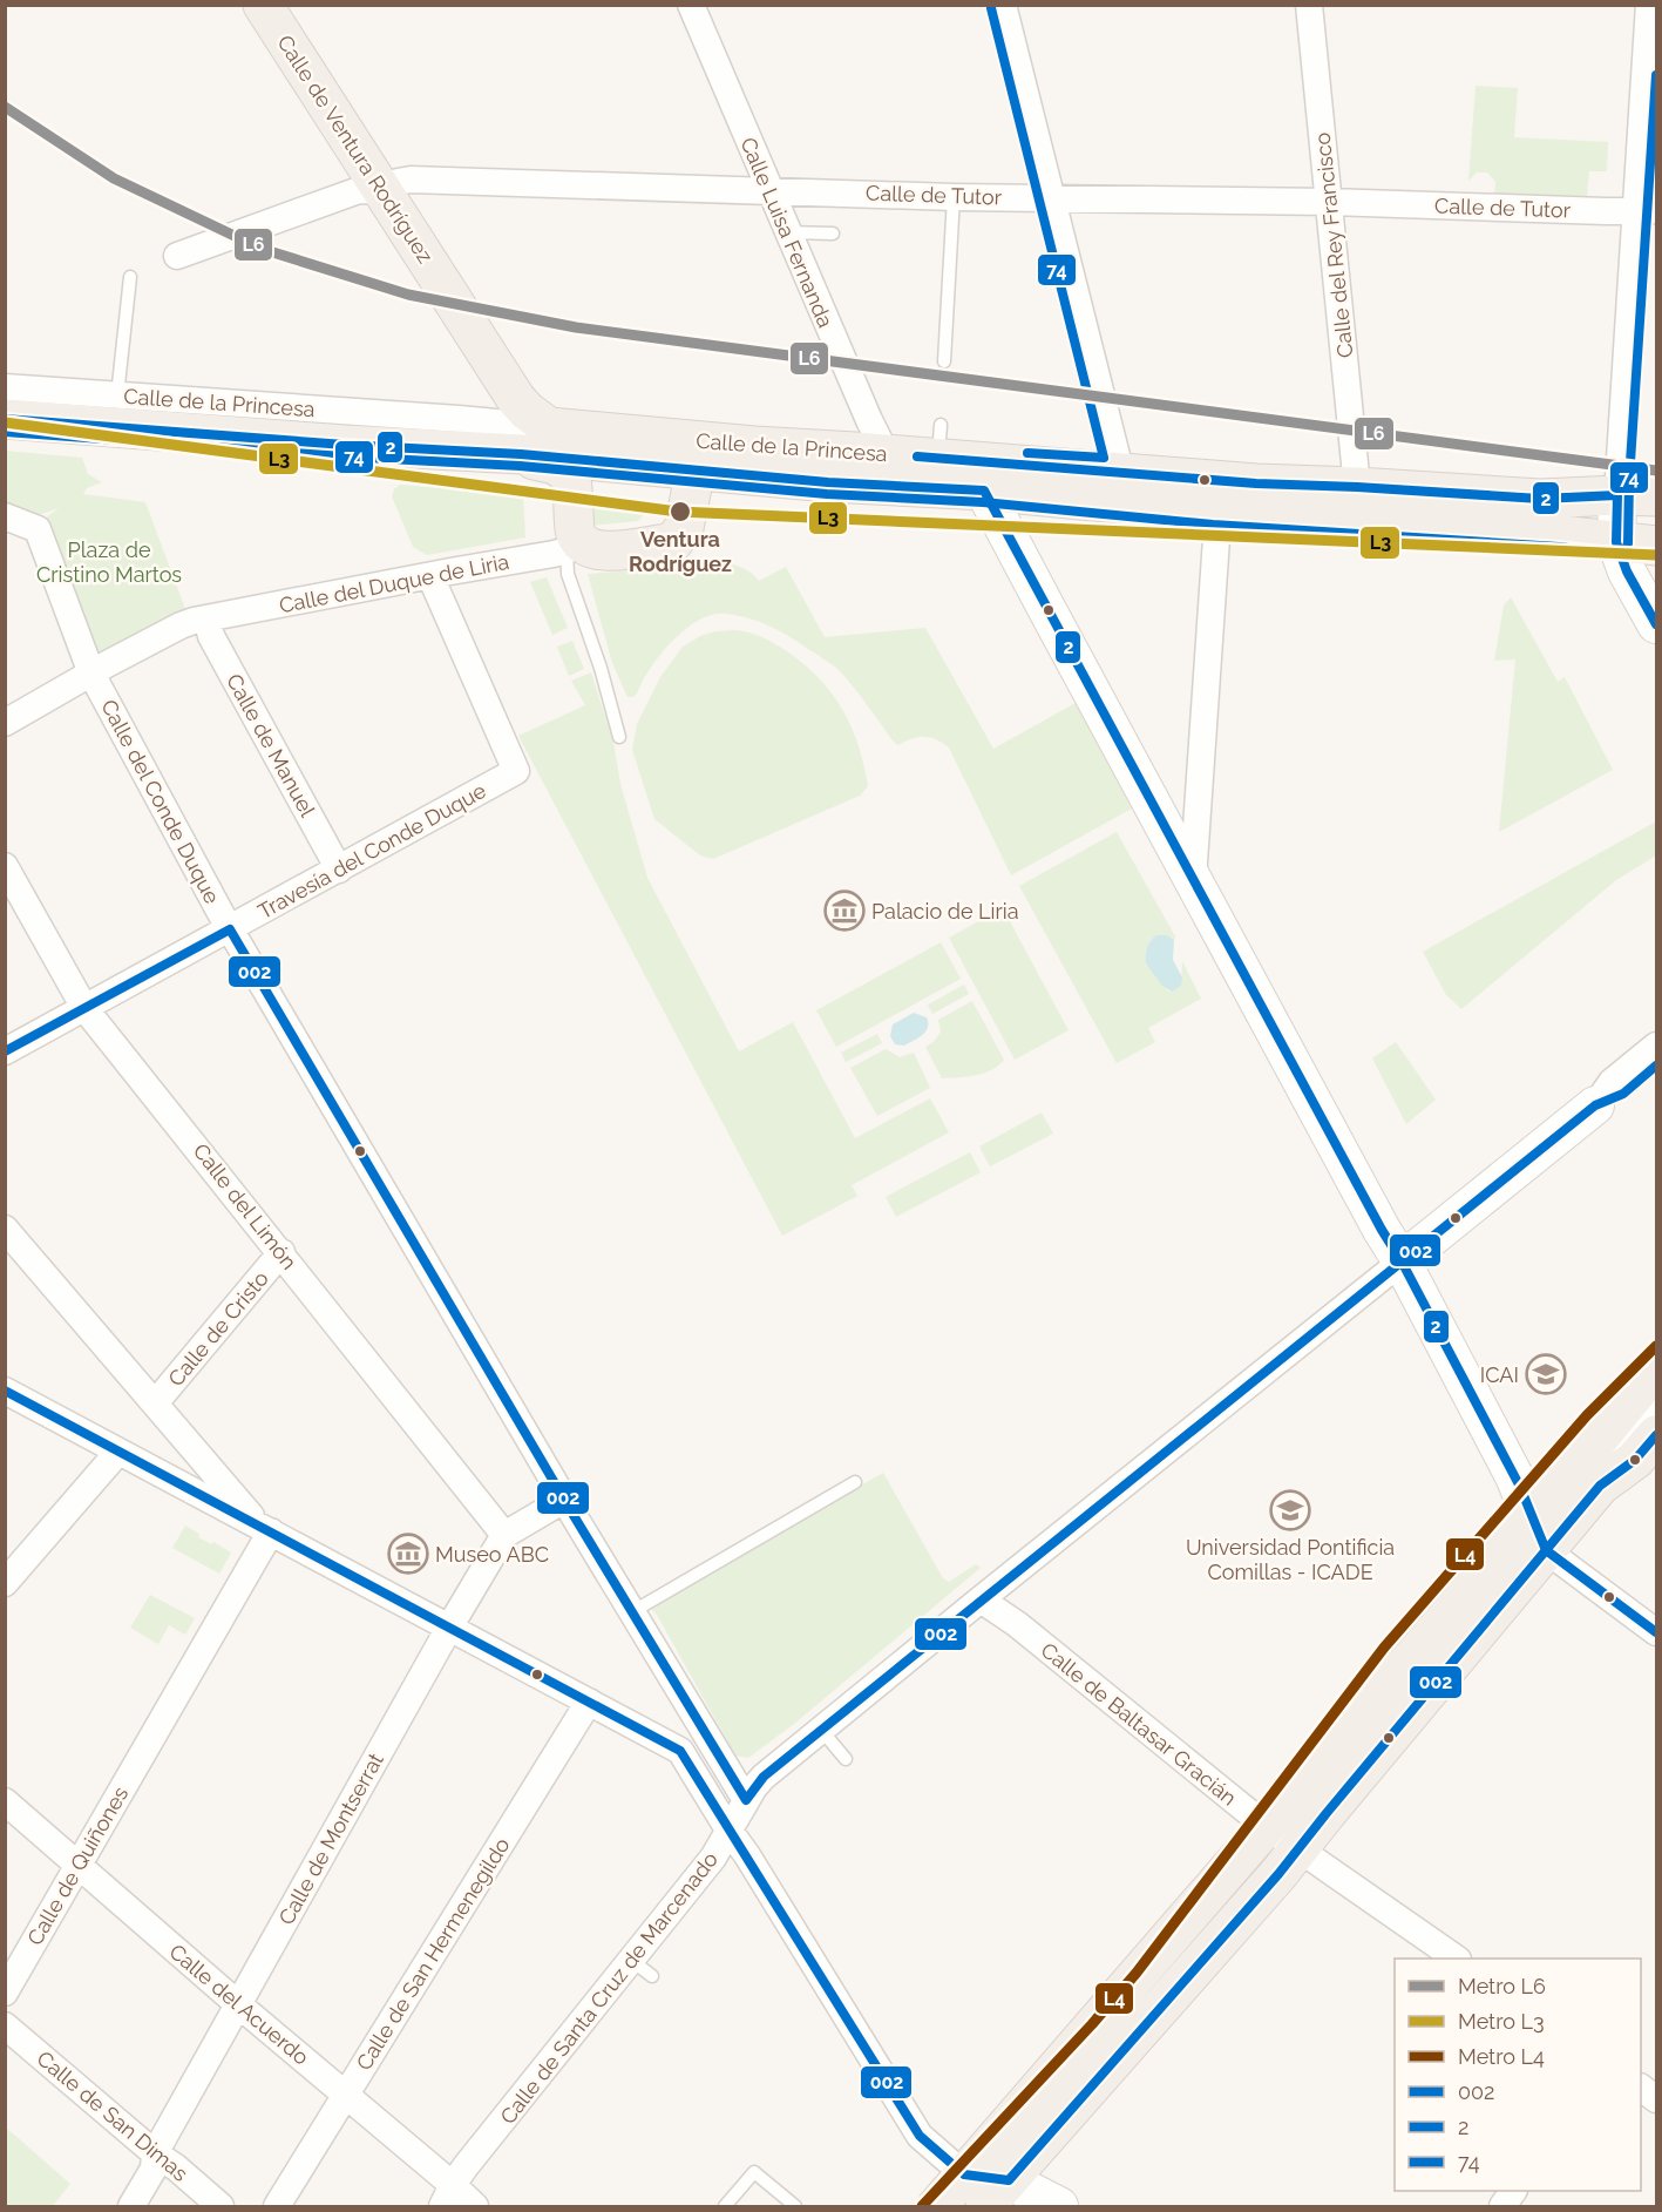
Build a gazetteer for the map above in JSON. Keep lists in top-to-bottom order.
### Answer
{
  "streets": {
    "main road": ["Calle de Ventura Rodríguez", "Calle de la Princesa"],
    "street": [
      "Calle de Tutor",
      "Calle Luisa Fernanda",
      "Calle del Rey Francisco",
      "Calle del Duque de Liria",
      "Calle de Manuel",
      "Calle del Conde Duque",
      "Travesía del Conde Duque",
      "Calle del Limón",
      "Calle de Cristo",
      "Calle de Baltasar Gracián",
      "Calle de Montserrat",
      "Calle de Quiñones",
      "Calle de San Hermenegildo",
      "Calle de Santa Cruz de Marcenado",
      "Calle del Acuerdo",
      "Calle de San Dimas"
    ]
  },
  "crossings": [
    ["Calle de Ventura Rodríguez", "Calle de Tutor"],
    ["Calle de Ventura Rodríguez", "Calle de la Princesa"],
    ["Calle de Tutor", "Calle Luisa Fernanda"],
    ["Calle de Tutor", "Calle del Rey Francisco"],
    ["Calle Luisa Fernanda", "Calle de la Princesa"],
    ["Calle del Rey Francisco", "Calle de la Princesa"],
    ["Calle del Duque de Liria", "Calle de Manuel"],
    ["Calle del Duque de Liria", "Travesía del Conde Duque"],
    ["Calle de Manuel", "Travesía del Conde Duque"],
    ["Calle del Conde Duque", "Travesía del Conde Duque"],
    ["Calle del Conde Duque", "Calle de Montserrat"],
    ["Calle del Conde Duque", "Calle de Santa Cruz de Marcenado"],
    ["Travesía del Conde Duque", "Calle del Limón"],
    ["Calle del Limón", "Calle de Cristo"],
    ["Calle del Limón", "Calle de Montserrat"],
    ["Calle de Baltasar Gracián", "Calle de Santa Cruz de Marcenado"],
    ["Calle de Montserrat", "Calle del Acuerdo"],
    ["Calle de Montserrat", "Calle de San Dimas"],
    ["Calle de Quiñones", "Calle del Acuerdo"],
    ["Calle de San Hermenegildo", "Calle del Acuerdo"],
    ["Calle de Santa Cruz de Marcenado", "Calle del Acuerdo"]
  ],
  "parks": ["Plaza de Cristino Martos"],
  "places": {
    "other": ["Ventura Rodríguez"],
    "museum": ["Palacio de Liria", "Museo ABC"],
    "school or university": ["ICAI", "Universidad Pontificia Comillas - ICADE"]
  },
  "lines": [
    "transit line 74",
    "metro line L6",
    "transit line 2",
    "metro line L3",
    "transit line 002",
    "metro line L4"
  ],
  "legend": [
    "Metro L6",
    "Metro L3",
    "Metro L4",
    "002",
    "2",
    "74"
  ]
}
